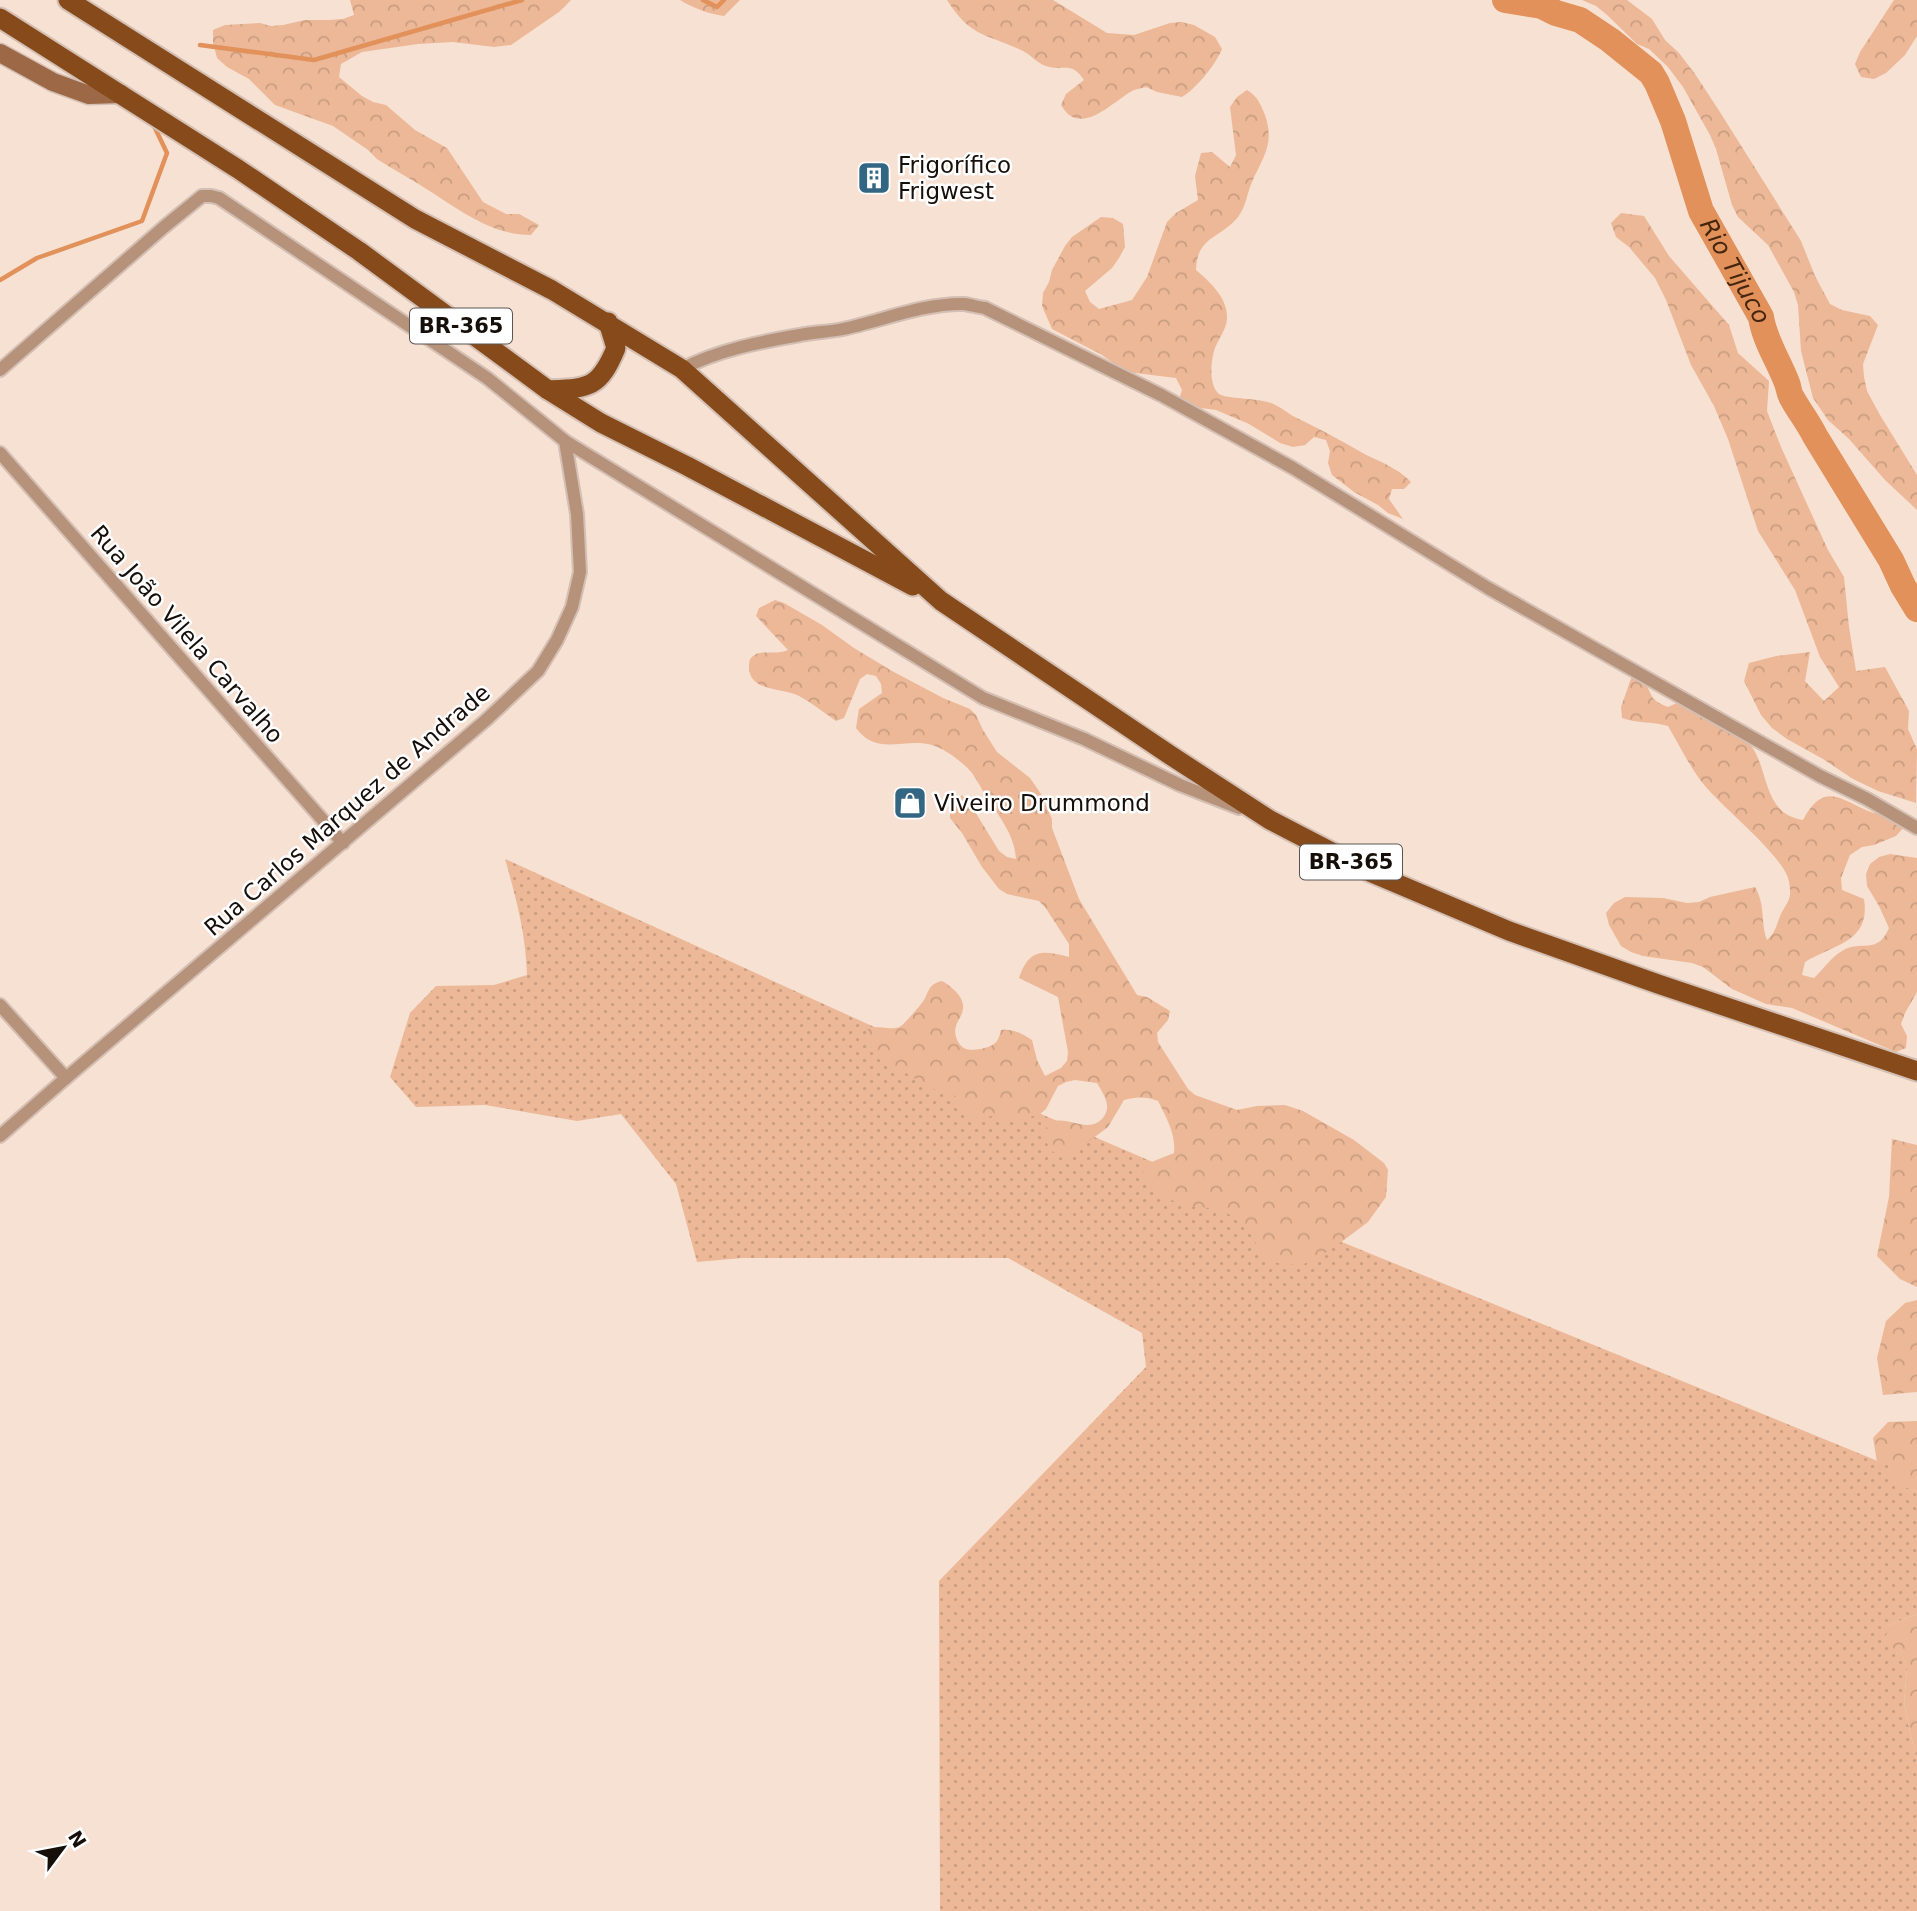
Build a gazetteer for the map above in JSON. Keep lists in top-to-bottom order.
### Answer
{
  "streets": {
    "main road": ["BR-365"],
    "street": ["Rua João Vilela Carvalho", "Rua Carlos Marquez de Andrade"]
  },
  "crossings": [
    ["Rua João Vilela Carvalho", "Rua Carlos Marquez de Andrade"]
  ],
  "water": ["Rio Tijuco"],
  "places": {
    "building": ["Frigorífico Frigwest"],
    "shop": ["Viveiro Drummond"]
  },
  "north": "top right"
}
